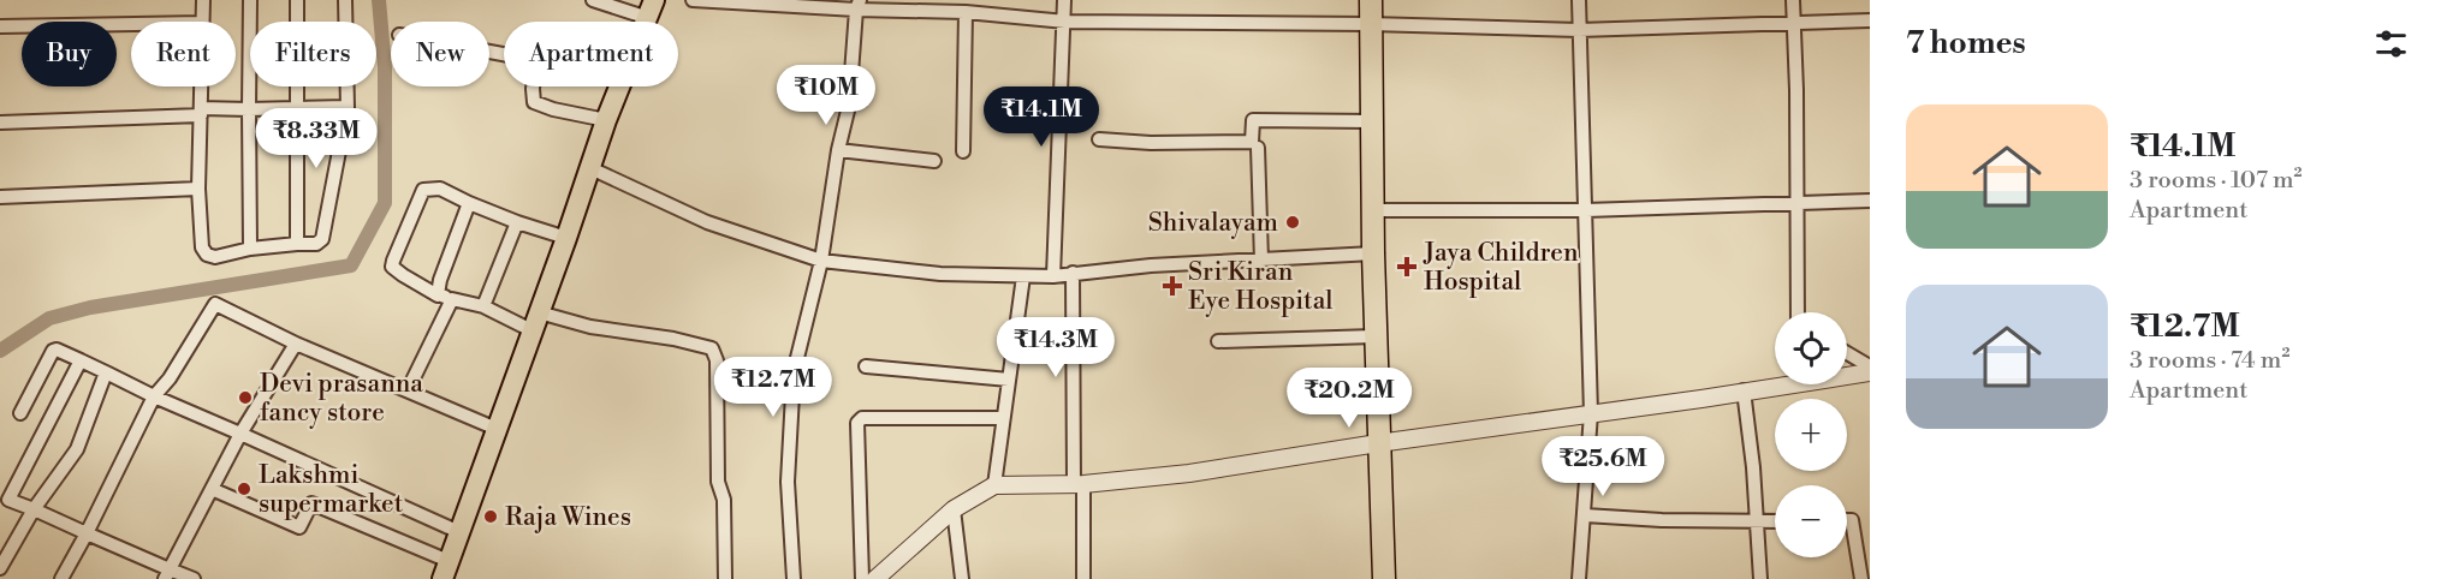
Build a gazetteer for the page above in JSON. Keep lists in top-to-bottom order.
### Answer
{
  "places": {
    "other": [
      "Shivalayam",
      "Devi prasanna fancy store",
      "Lakshmi supermarket",
      "Raja Wines"
    ],
    "health": ["Jaya Children Hospital", "Sri Kiran Eye Hospital"]
  },
  "page": {
    "heading": "7 homes",
    "chip": [
      "Buy",
      "Rent",
      "Filters",
      "New",
      "Apartment"
    ],
    "price": [
      "₹10M",
      "₹14.1M",
      "₹8.33M",
      "₹14.3M",
      "₹12.7M",
      "₹20.2M",
      "₹25.6M"
    ],
    "list": [
      {
        "name": "₹14.1M",
        "note": "3 rooms · 107 m² · Apartment"
      },
      {
        "name": "₹12.7M",
        "note": "3 rooms · 74 m² · Apartment"
      }
    ],
    "map_buttons": ["+", "−"]
  }
}
